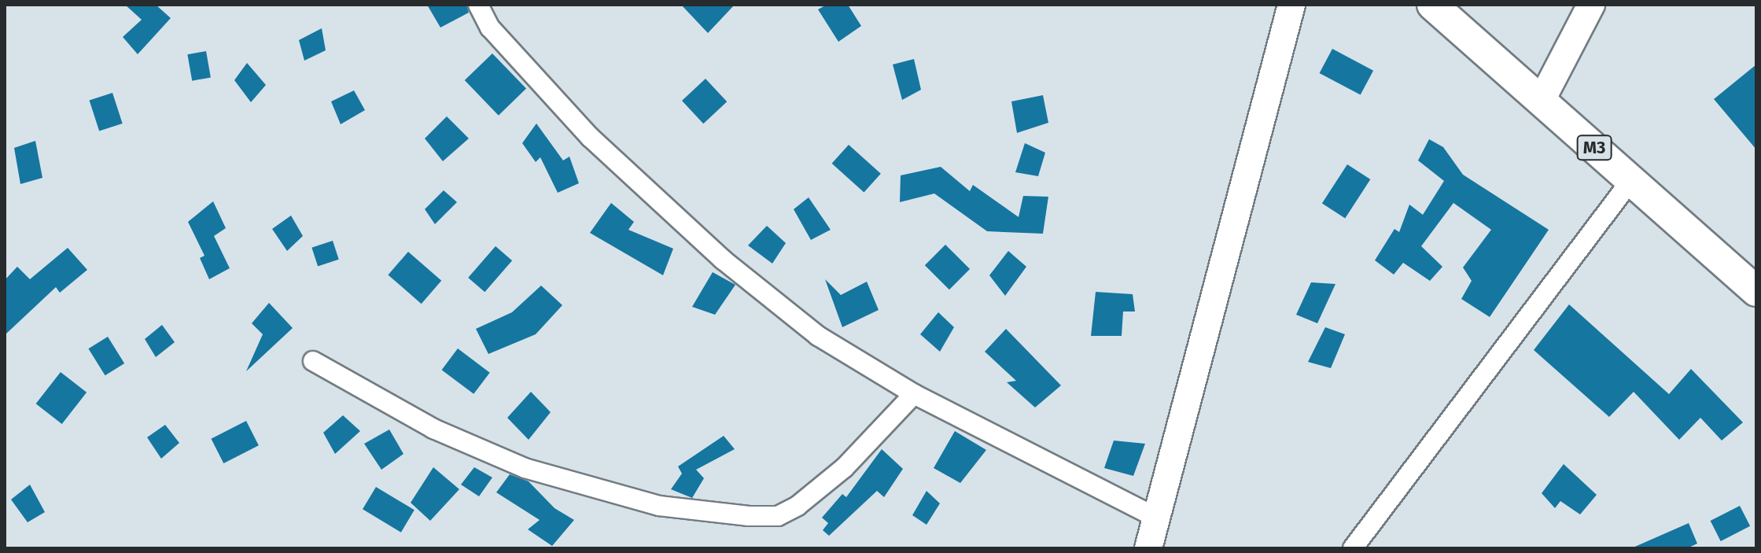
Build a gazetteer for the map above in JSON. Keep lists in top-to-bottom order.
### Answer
{
  "streets": {
    "main road": ["M3"]
  }
}
